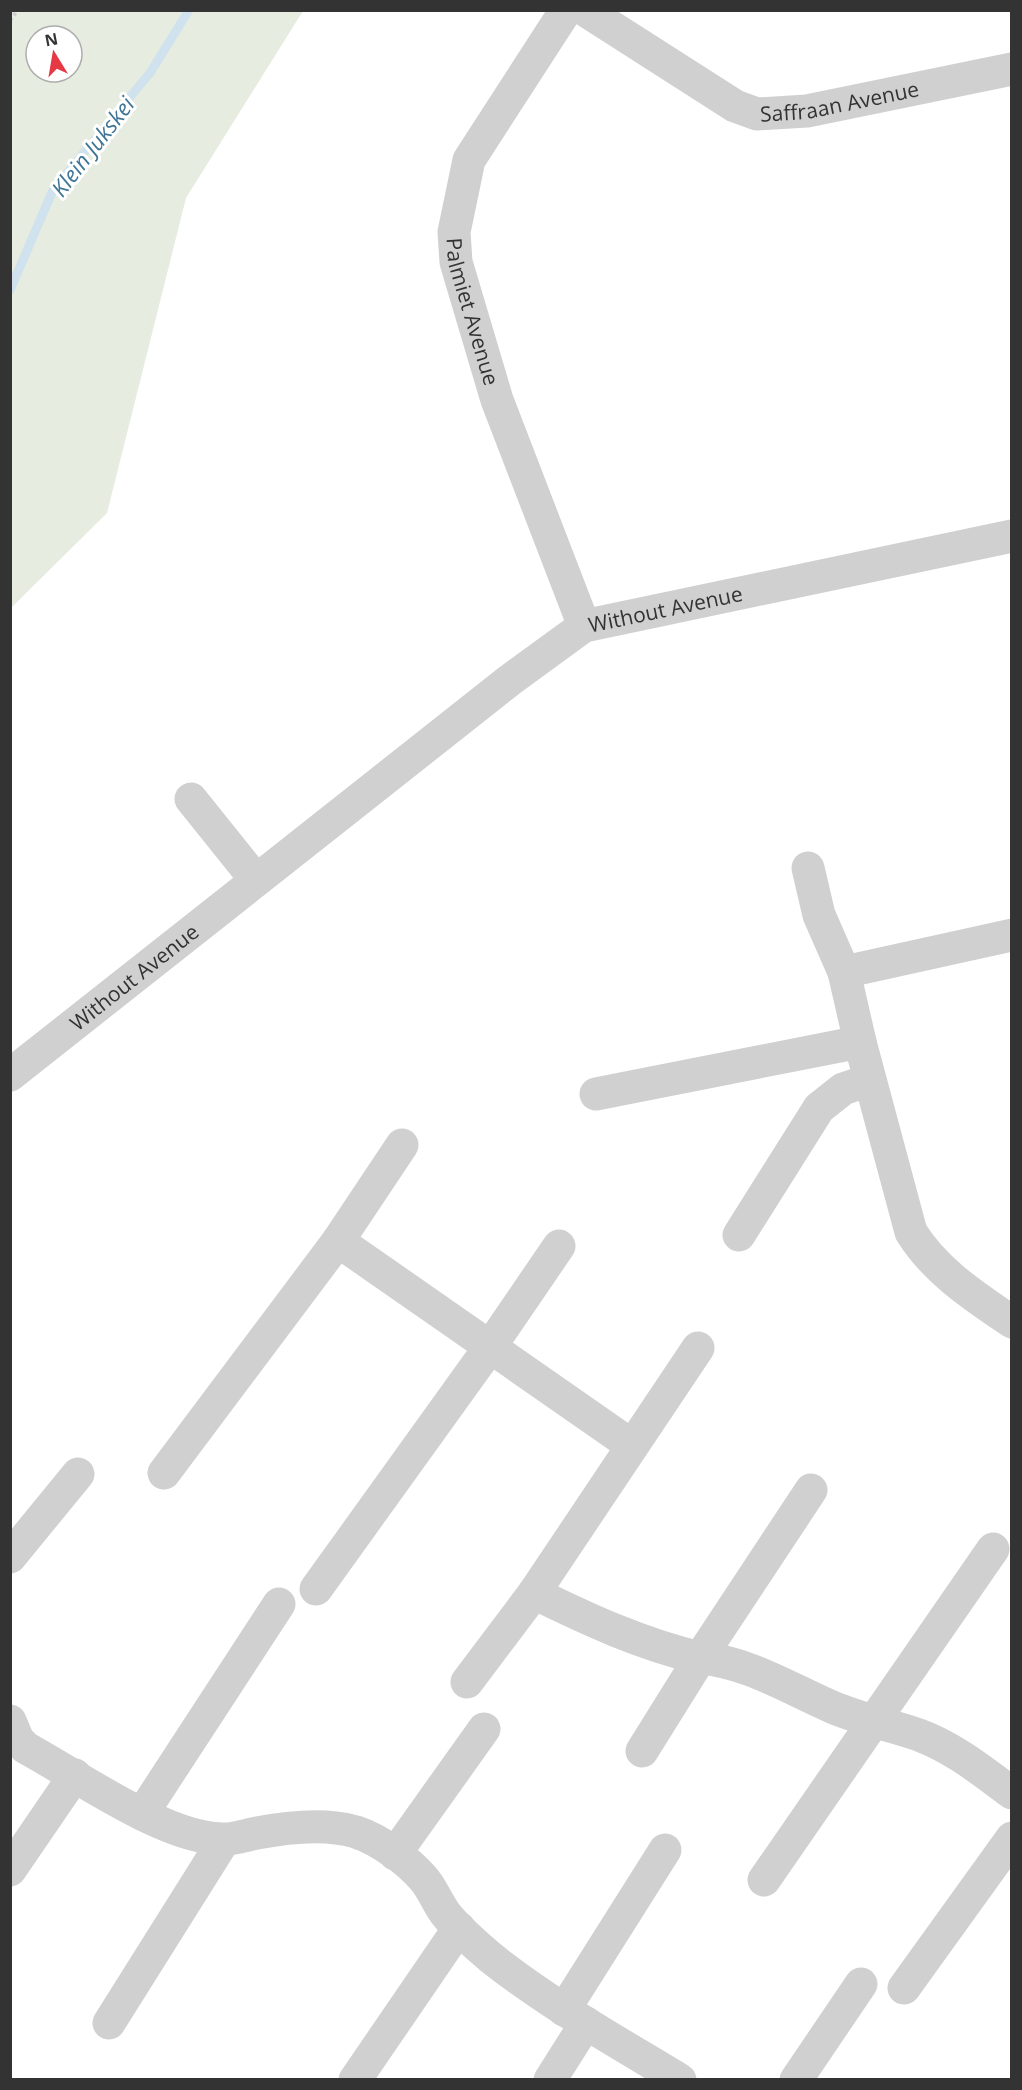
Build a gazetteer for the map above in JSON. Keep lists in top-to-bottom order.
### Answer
{
  "streets": {
    "street": ["Saffraan Avenue", "Palmiet Avenue", "Without Avenue"]
  },
  "crossings": [
    ["Palmiet Avenue", "Without Avenue"]
  ],
  "water": ["Klein Jukskei"],
  "north": "top"
}
